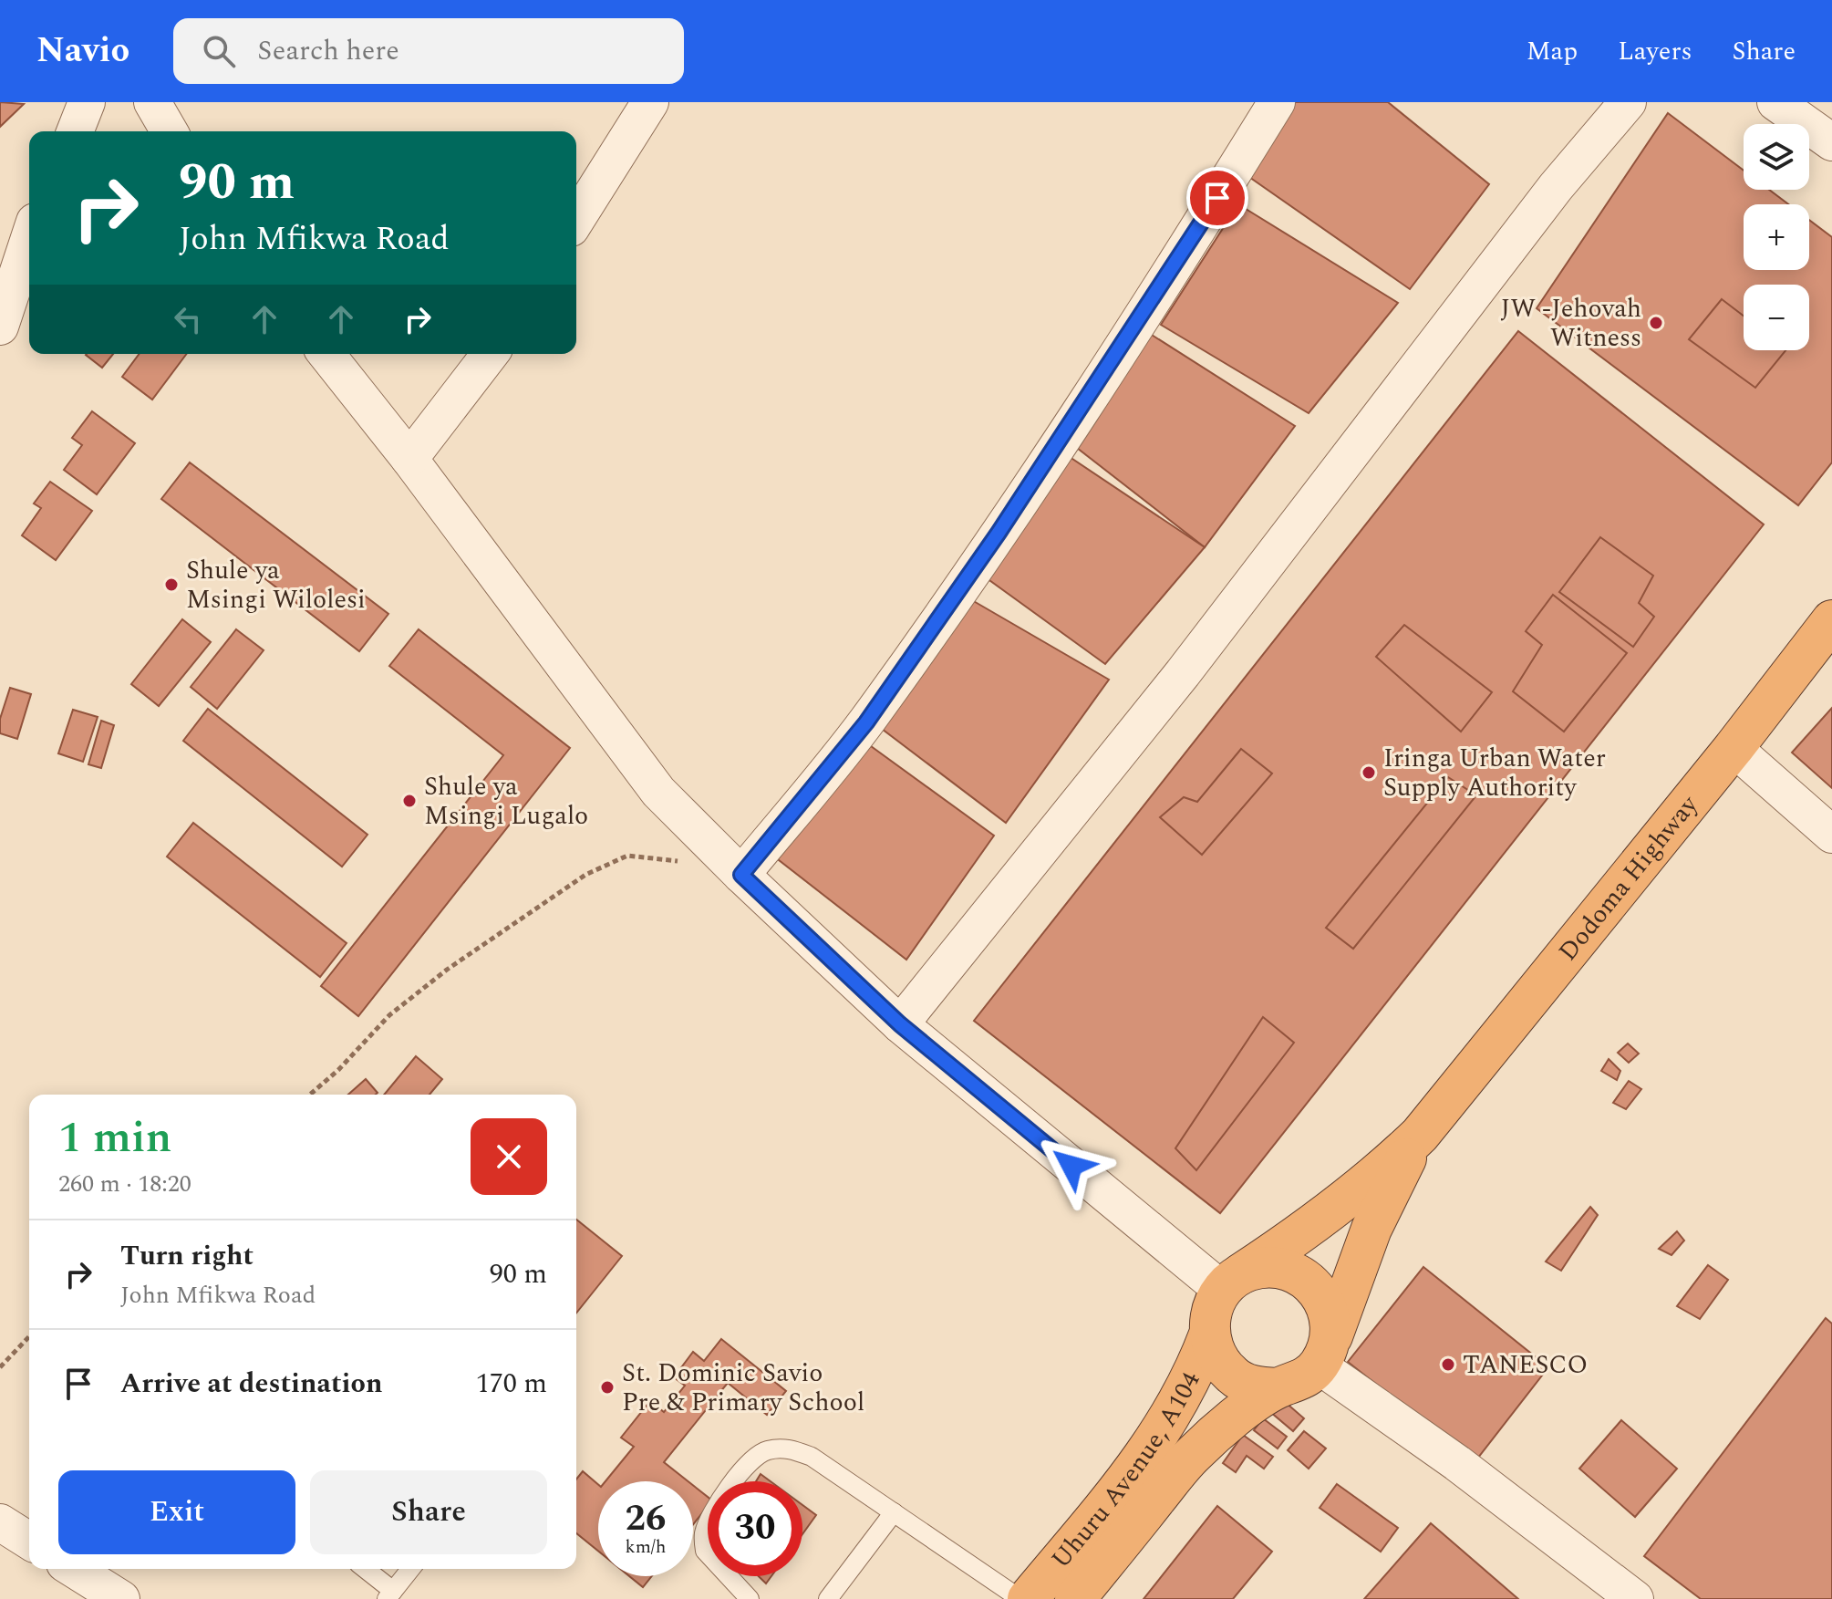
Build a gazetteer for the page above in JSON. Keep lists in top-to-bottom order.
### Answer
{
  "streets": {
    "highway": ["Dodoma Highway", "Uhuru Avenue, A104"]
  },
  "places": [
    "JW -Jehovah Witness",
    "Shule ya Msingi Wilolesi",
    "Iringa Urban Water Supply Authority",
    "Shule ya Msingi Lugalo",
    "TANESCO",
    "St. Dominic Savio Pre & Primary School"
  ],
  "page": {
    "header": "Navio",
    "search": "Search here",
    "nav": ["Map", "Layers", "Share"],
    "map_buttons": ["+", "−"],
    "turn": ["90 m", "John Mfikwa Road"],
    "heading": ["1 min", "260 m · 18:20"],
    "list": [
      {
        "name": "Turn right",
        "note": "John Mfikwa Road",
        "value": "90 m"
      },
      {
        "name": "Arrive at destination",
        "value": "170 m"
      }
    ],
    "buttons": ["Exit", "Share"],
    "speed": "26 km/h",
    "limit": "30"
  }
}
